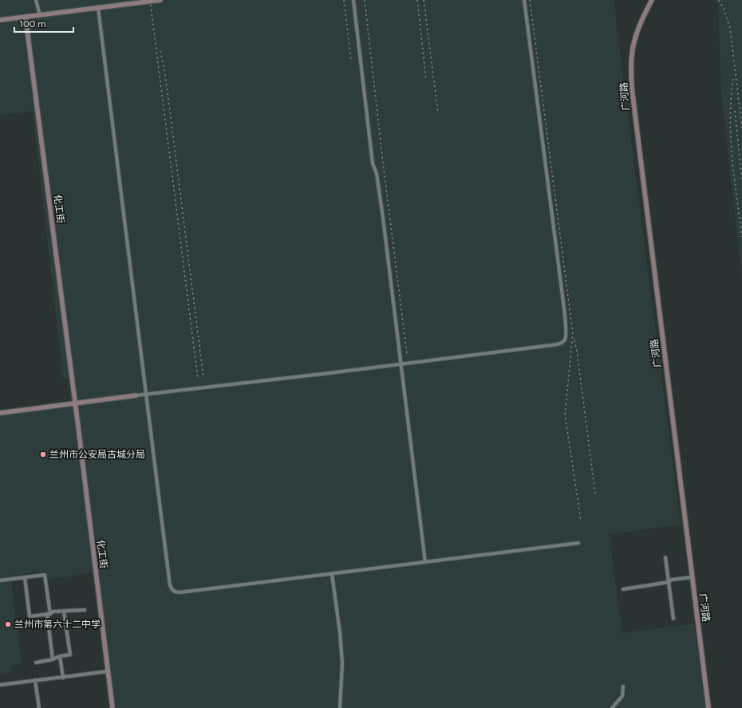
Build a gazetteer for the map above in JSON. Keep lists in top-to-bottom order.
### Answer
{
  "streets": {
    "street": ["广河路", "化工街"]
  },
  "places": ["兰州市公安局古城分局", "兰州市第六十二中学"],
  "scale_bar": "100 m"
}
